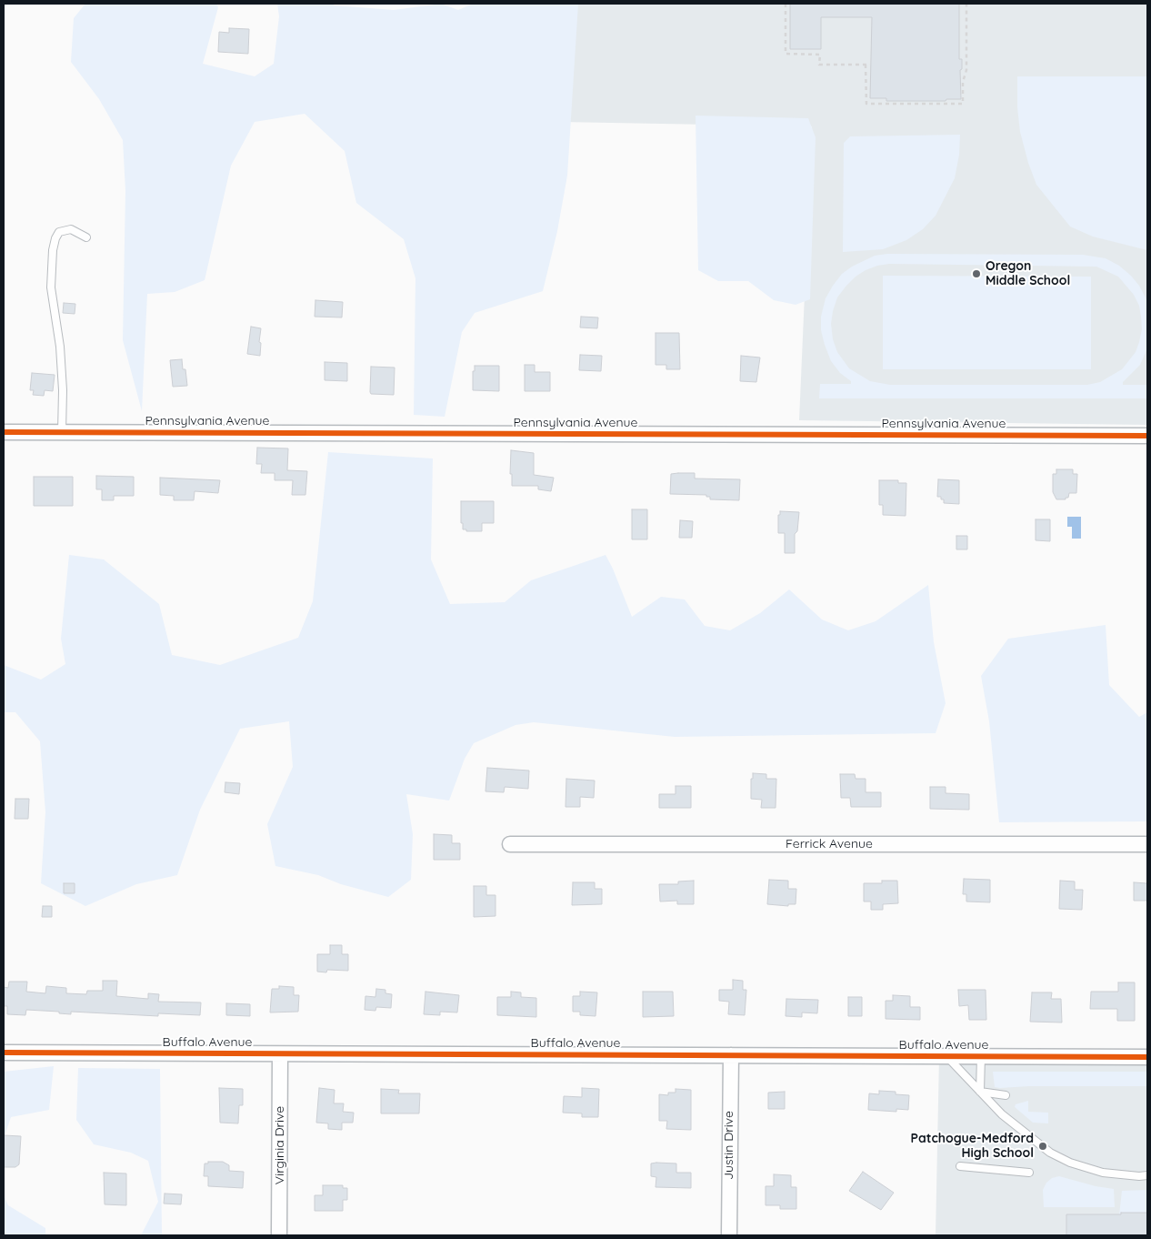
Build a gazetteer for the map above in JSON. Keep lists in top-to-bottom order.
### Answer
{
  "streets": {
    "street": [
      "Pennsylvania Avenue",
      "Ferrick Avenue",
      "Buffalo Avenue",
      "Virginia Drive",
      "Justin Drive"
    ]
  },
  "crossings": [
    ["Buffalo Avenue", "Virginia Drive"],
    ["Buffalo Avenue", "Justin Drive"]
  ],
  "places": ["Oregon Middle School", "Patchogue-Medford High School"]
}
